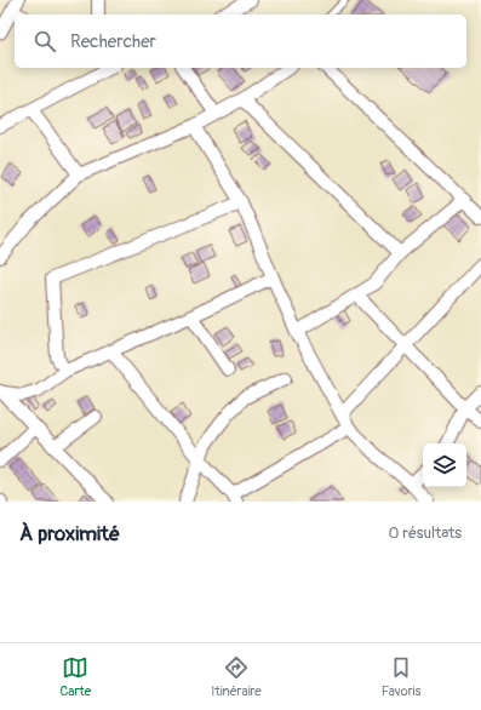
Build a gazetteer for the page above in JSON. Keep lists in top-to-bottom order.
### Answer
{
  "page": {
    "search": "Rechercher",
    "heading": ["À proximité", "0 résultats"],
    "nav": ["Carte", "Itinéraire", "Favoris"]
  }
}
